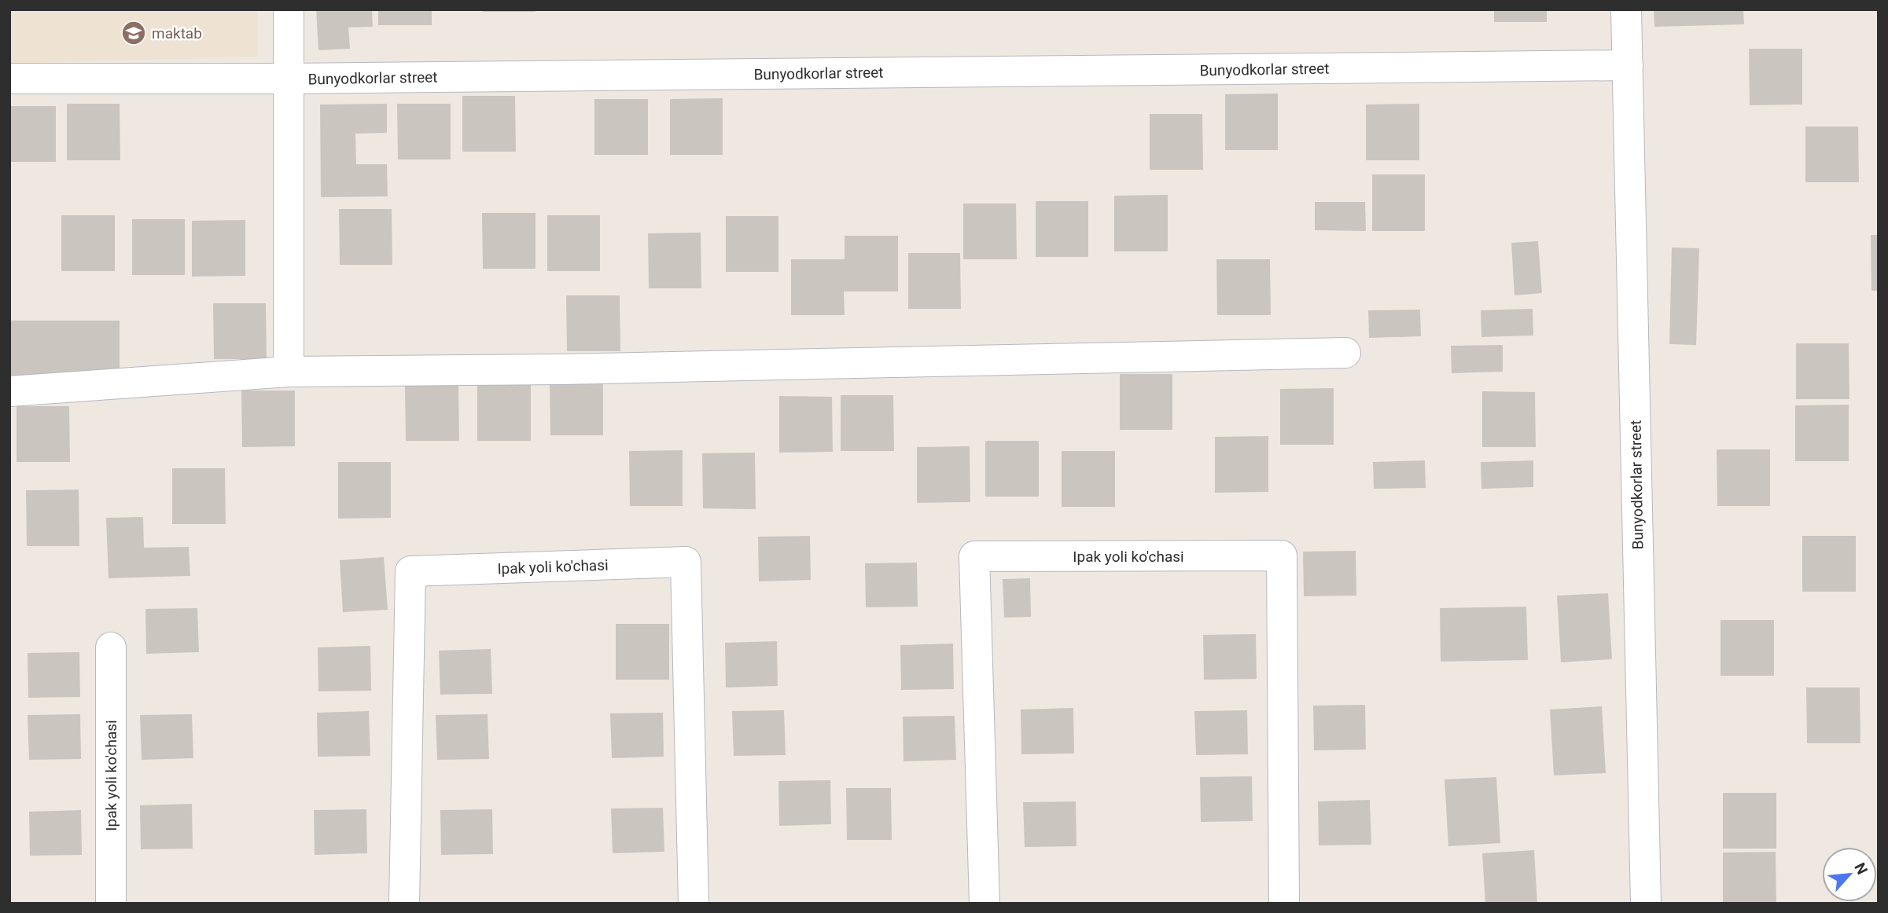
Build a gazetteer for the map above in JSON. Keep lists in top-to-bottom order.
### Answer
{
  "streets": {
    "street": ["Bunyodkorlar street", "Ipak yoli ko'chasi"]
  },
  "places": {
    "school or university": ["maktab"]
  },
  "north": "top right"
}
